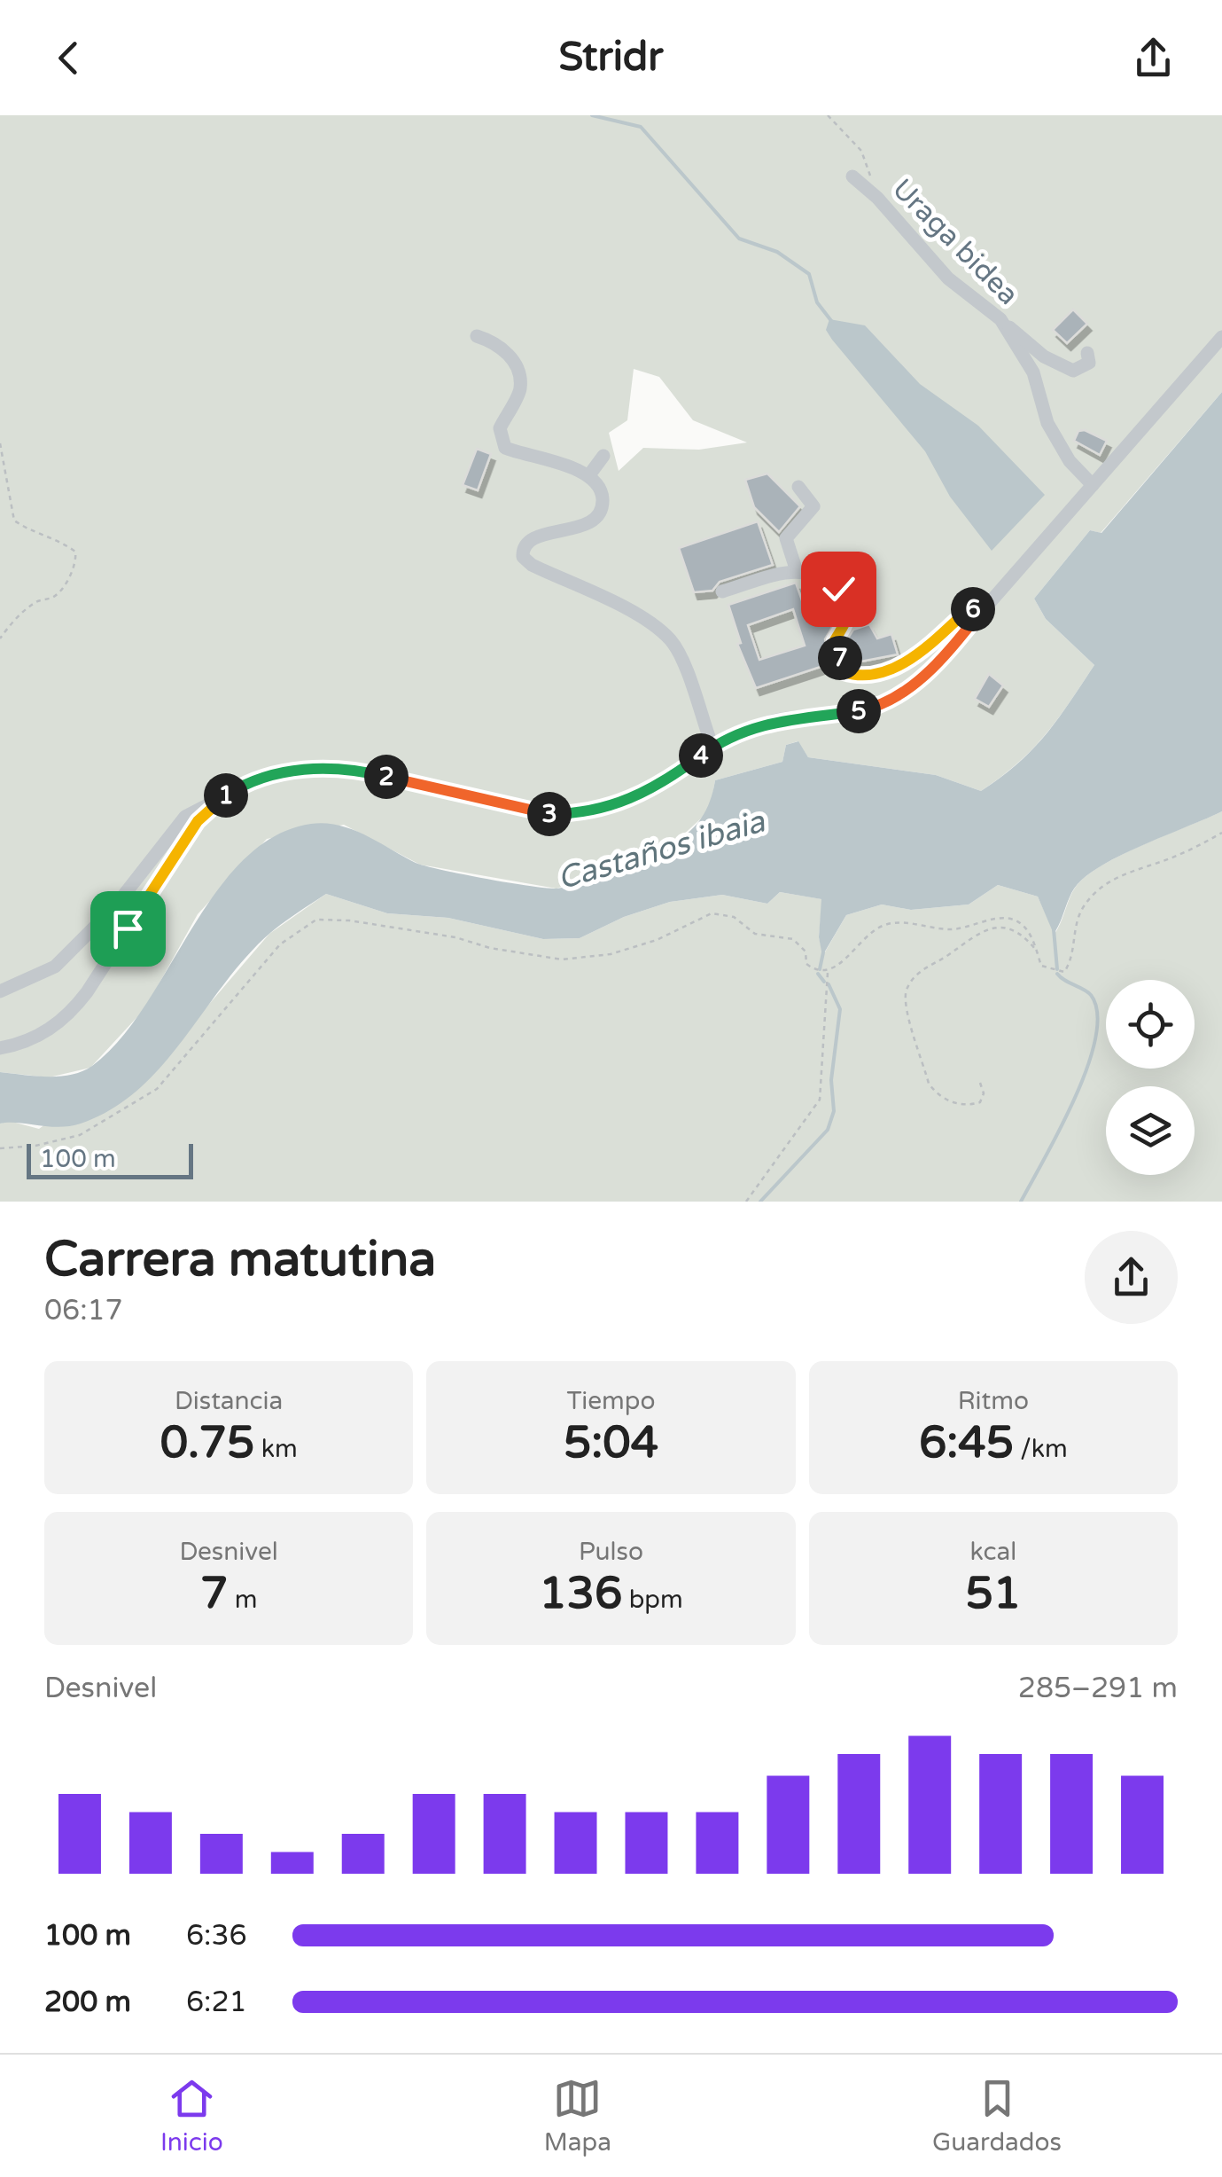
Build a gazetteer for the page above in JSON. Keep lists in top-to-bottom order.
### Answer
{
  "streets": {
    "street": ["Uraga bidea"]
  },
  "water": ["Castaños ibaia"],
  "scale_bar": "100 m",
  "page": {
    "header": "Stridr",
    "pins": [
      "6",
      "7",
      "5",
      "4",
      "2",
      "1",
      "3"
    ],
    "scale": "100 m",
    "heading": ["Carrera matutina", "06:17"],
    "stats": [
      ["Distancia", "0.75 km"],
      ["Tiempo", "5:04"],
      ["Ritmo", "6:45 /km"],
      ["Desnivel", "7 m"],
      ["Pulso", "136 bpm"],
      ["kcal", "51"]
    ],
    "chart": ["Desnivel", "285–291 m"],
    "list": [
      {
        "name": "100 m",
        "note": "6:36"
      },
      {
        "name": "200 m",
        "note": "6:21"
      }
    ],
    "tabs": ["Inicio", "Mapa", "Guardados"]
  }
}
